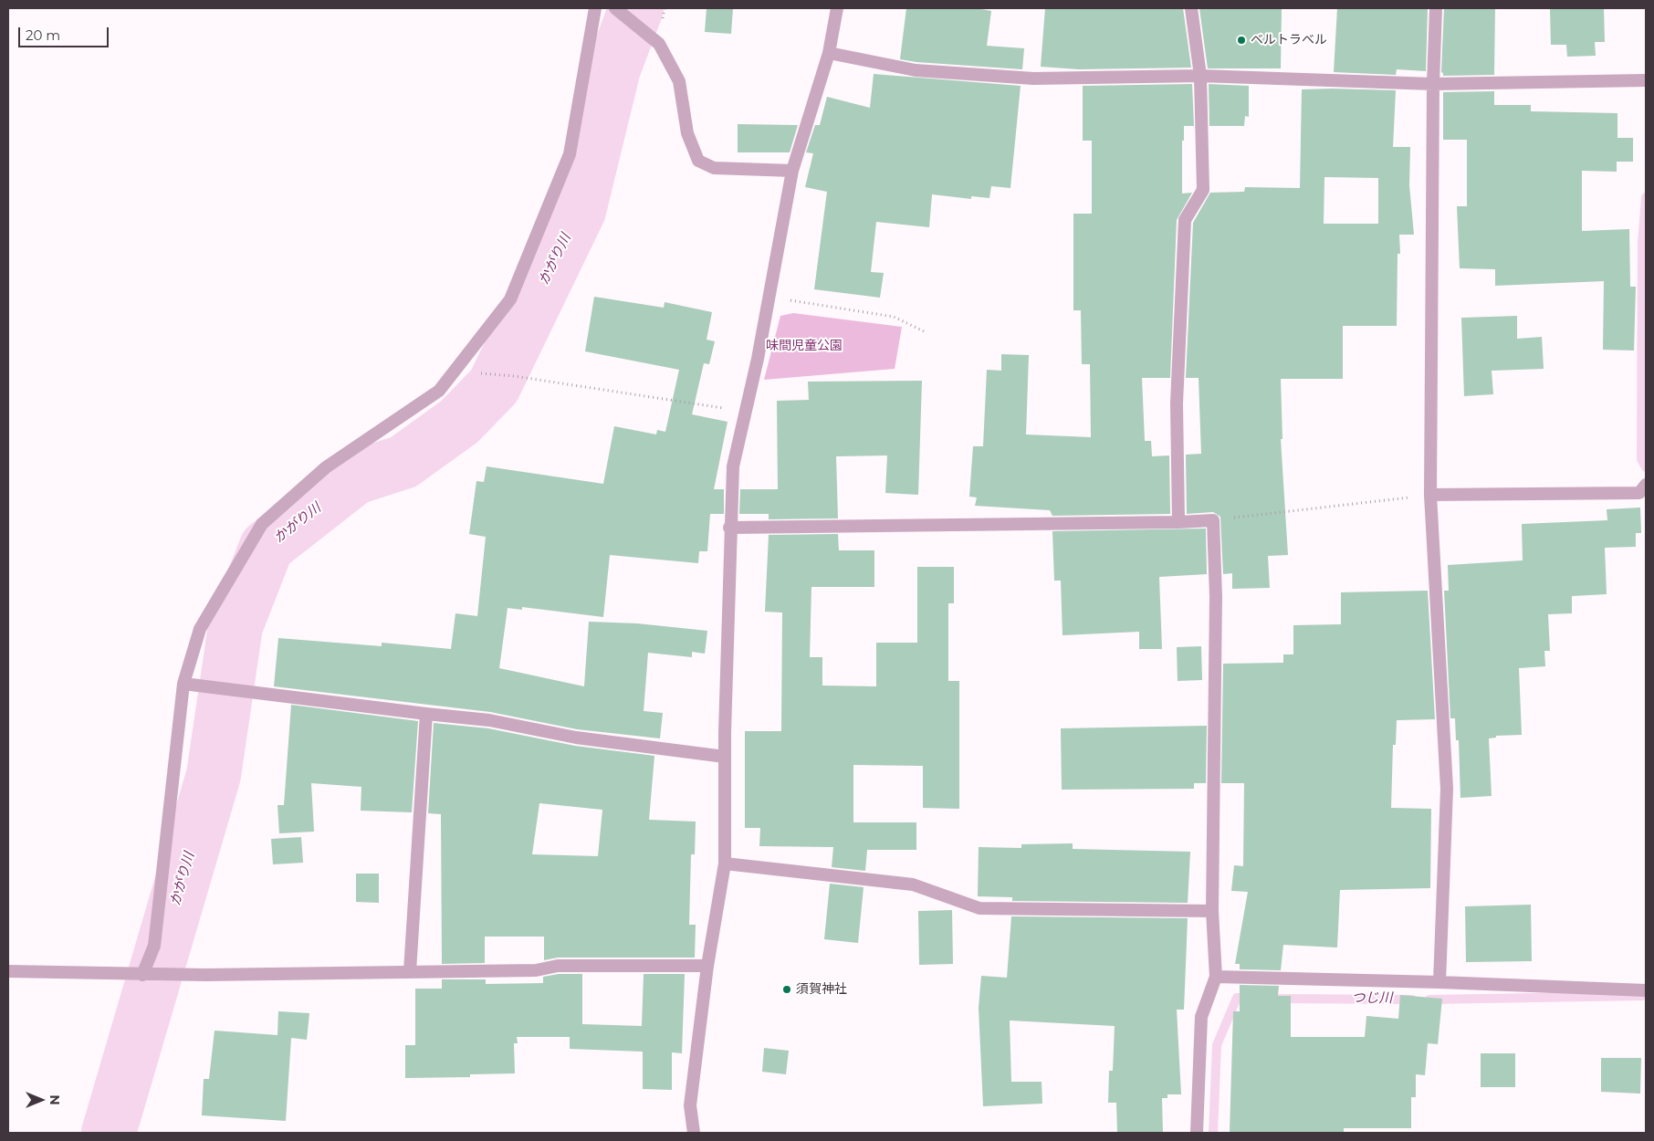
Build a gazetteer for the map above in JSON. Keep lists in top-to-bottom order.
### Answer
{
  "water": ["かがり川", "つじ川"],
  "parks": ["味間児童公園"],
  "places": ["ベルトラベル", "須賀神社"],
  "scale_bar": "20 m",
  "north": "right"
}
